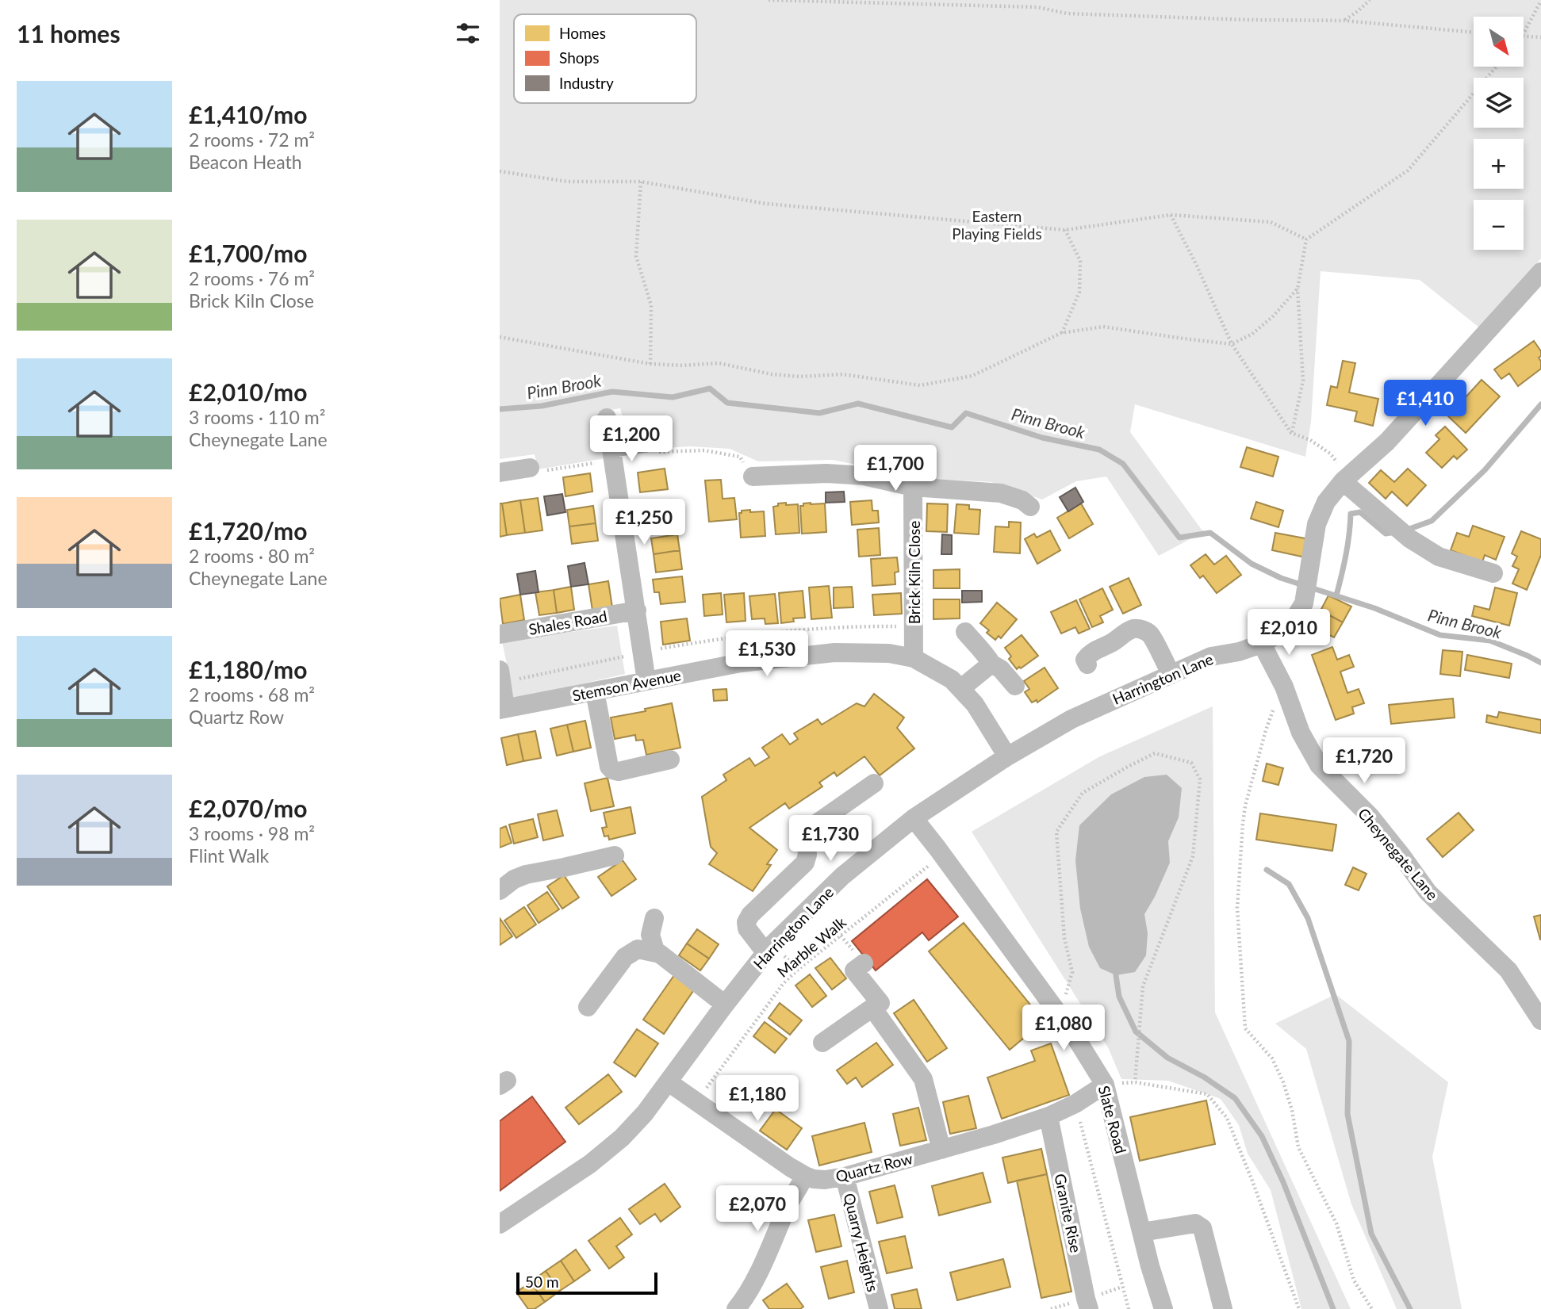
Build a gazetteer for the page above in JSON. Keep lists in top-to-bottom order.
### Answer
{
  "streets": {
    "street": [
      "Brick Kiln Close",
      "Shales Road",
      "Harrington Lane",
      "Stemson Avenue",
      "Cheynegate Lane",
      "Slate Road",
      "Quartz Row",
      "Granite Rise",
      "Quarry Heights"
    ],
    "path": ["Marble Walk"]
  },
  "crossings": [
    ["Brick Kiln Close", "Stemson Avenue"],
    ["Harrington Lane", "Stemson Avenue"],
    ["Harrington Lane", "Cheynegate Lane"],
    ["Harrington Lane", "Slate Road"],
    ["Harrington Lane", "Quartz Row"],
    ["Marble Walk", "Slate Road"],
    ["Marble Walk", "Quartz Row"],
    ["Slate Road", "Quartz Row"],
    ["Quartz Row", "Granite Rise"],
    ["Quartz Row", "Quarry Heights"]
  ],
  "water": ["Pinn Brook"],
  "parks": ["Eastern Playing Fields"],
  "legend": ["Homes", "Shops", "Industry"],
  "scale_bar": "50 m",
  "north": "bottom right",
  "page": {
    "heading": "11 homes",
    "map_buttons": ["+", "−"],
    "list": [
      {
        "name": "£1,410/mo",
        "note": "2 rooms · 72 m² · Beacon Heath"
      },
      {
        "name": "£1,700/mo",
        "note": "2 rooms · 76 m² · Brick Kiln Close"
      },
      {
        "name": "£2,010/mo",
        "note": "3 rooms · 110 m² · Cheynegate Lane"
      },
      {
        "name": "£1,720/mo",
        "note": "2 rooms · 80 m² · Cheynegate Lane"
      },
      {
        "name": "£1,180/mo",
        "note": "2 rooms · 68 m² · Quartz Row"
      },
      {
        "name": "£2,070/mo",
        "note": "3 rooms · 98 m² · Flint Walk"
      }
    ],
    "price": [
      "£1,410",
      "£1,200",
      "£1,700",
      "£1,250",
      "£2,010",
      "£1,530",
      "£1,720",
      "£1,730",
      "£1,080",
      "£1,180",
      "£2,070"
    ],
    "scale": "50 m"
  }
}
